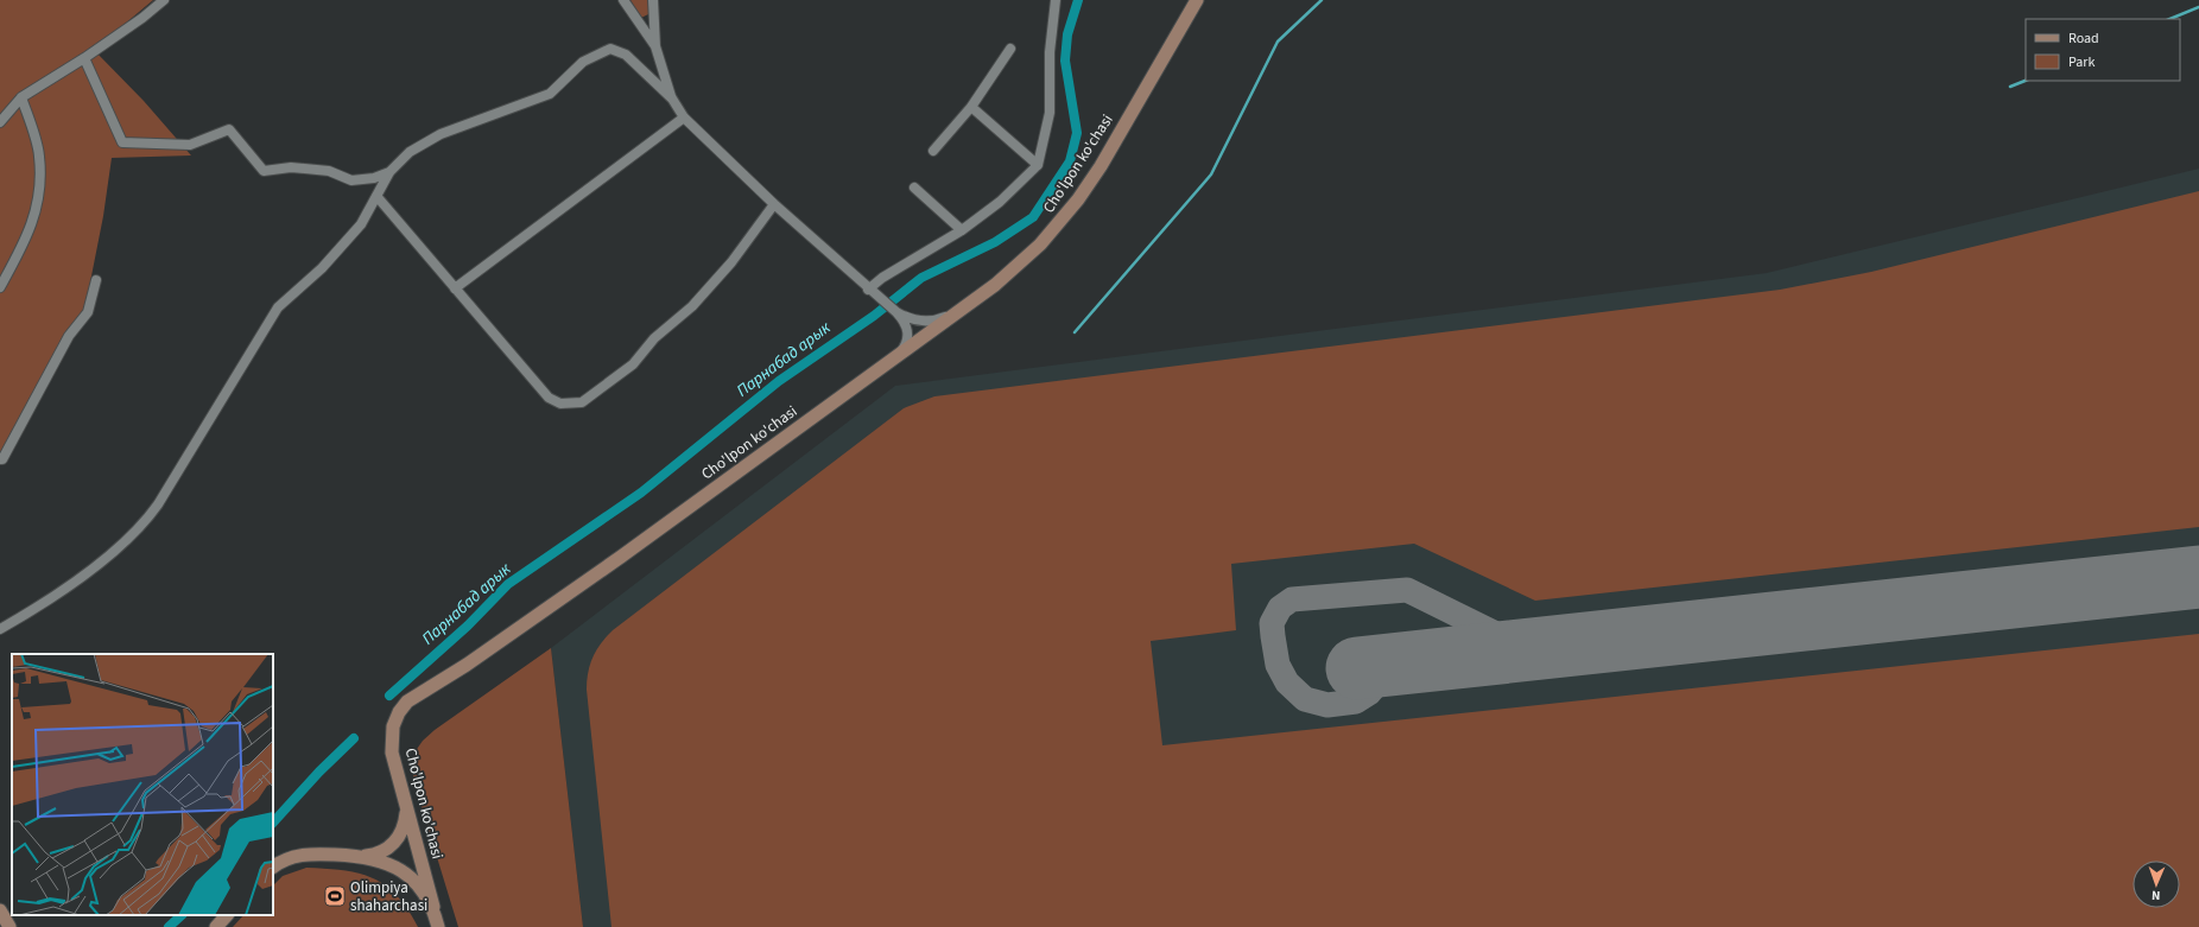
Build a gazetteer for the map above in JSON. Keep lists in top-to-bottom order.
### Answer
{
  "streets": {
    "main road": ["Cho'lpon ko'chasi"]
  },
  "water": ["Парнабад арык"],
  "places": {
    "sports": ["Olimpiya shaharchasi"]
  },
  "legend": ["Road", "Park"],
  "north": "bottom"
}
